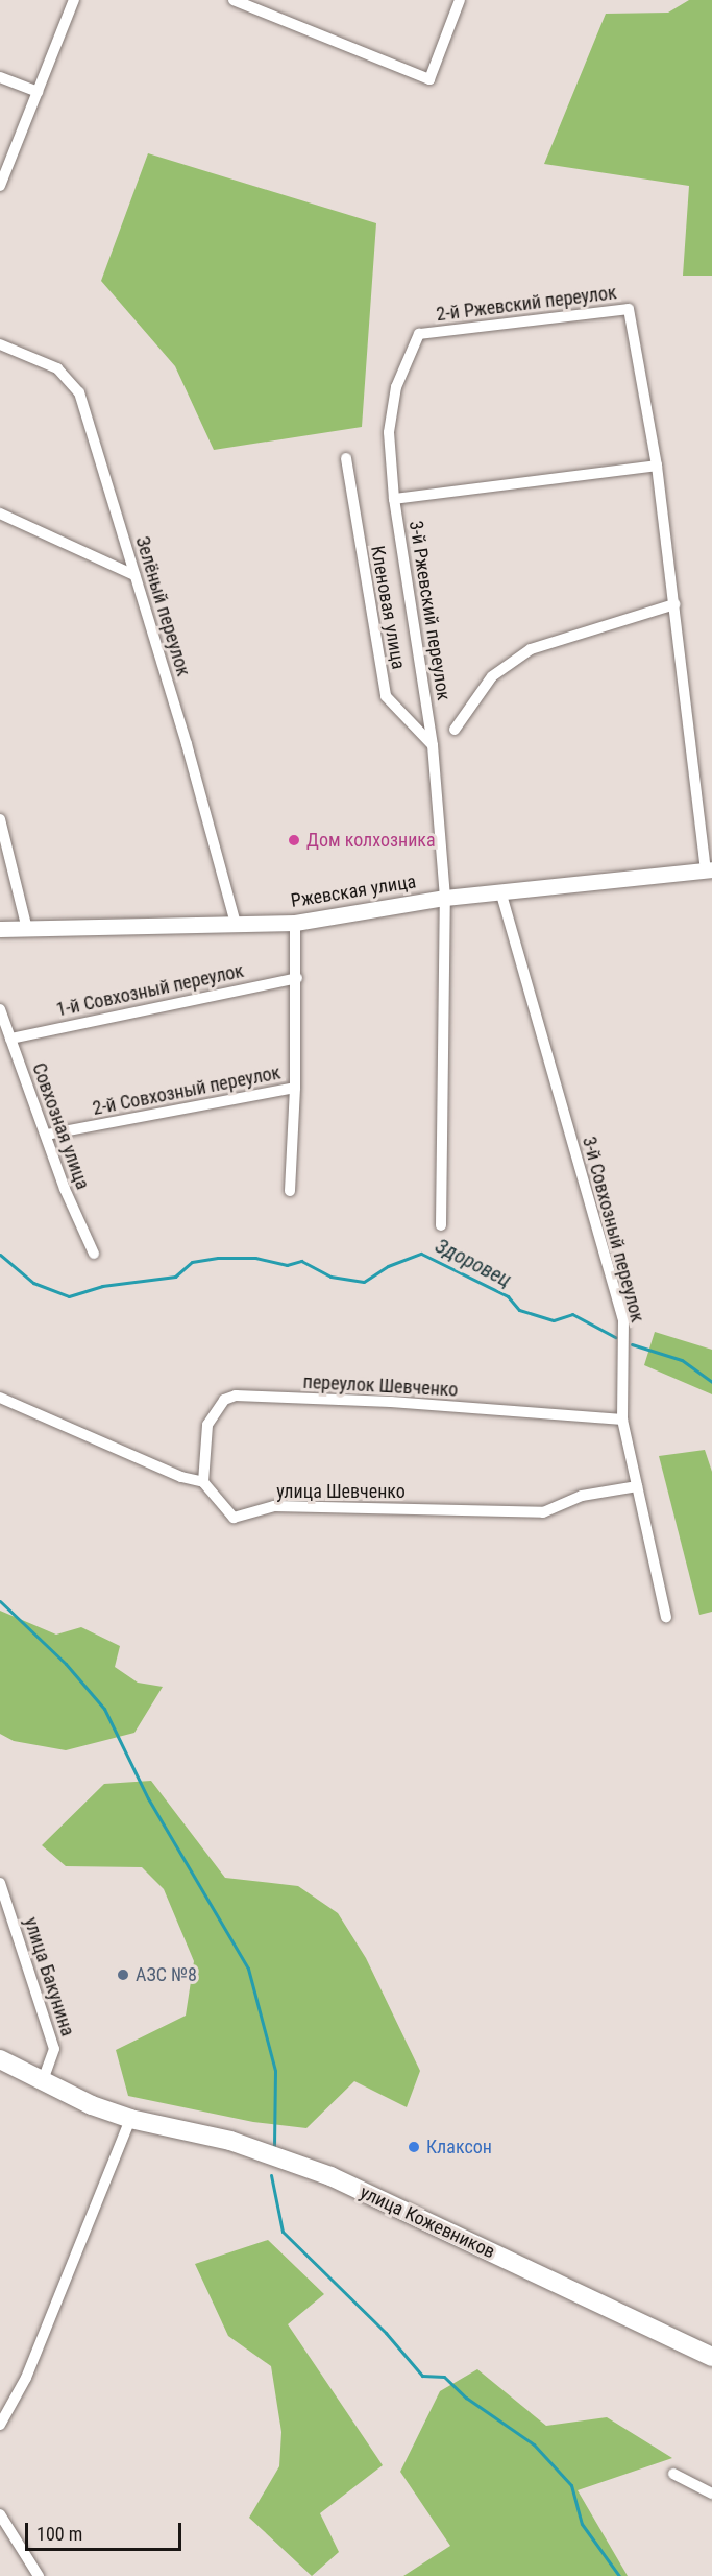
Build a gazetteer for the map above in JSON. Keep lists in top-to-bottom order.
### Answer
{
  "streets": {
    "main road": ["Ржевская улица", "улица Кожевников"],
    "street": [
      "2-й Ржевский переулок",
      "Зелёный переулок",
      "Кленовая улица",
      "3-й Ржевский переулок",
      "1-й Совхозный переулок",
      "2-й Совхозный переулок",
      "Совхозная улица",
      "3-й Совхозный переулок",
      "переулок Шевченко",
      "улица Шевченко",
      "улица Бакунина"
    ]
  },
  "crossings": [
    ["2-й Ржевский переулок", "3-й Ржевский переулок"],
    ["2-й Ржевский переулок", "Ржевская улица"],
    ["Зелёный переулок", "Ржевская улица"],
    ["Кленовая улица", "3-й Ржевский переулок"],
    ["3-й Ржевский переулок", "Ржевская улица"],
    ["Ржевская улица", "2-й Совхозный переулок"],
    ["Ржевская улица", "3-й Совхозный переулок"],
    ["1-й Совхозный переулок", "2-й Совхозный переулок"],
    ["1-й Совхозный переулок", "Совхозная улица"],
    ["2-й Совхозный переулок", "Совхозная улица"],
    ["3-й Совхозный переулок", "переулок Шевченко"],
    ["3-й Совхозный переулок", "улица Шевченко"],
    ["переулок Шевченко", "улица Шевченко"],
    ["улица Бакунина", "улица Кожевников"]
  ],
  "water": ["Здоровец"],
  "places": ["Дом колхозника", "АЗС №8", "Клаксон"],
  "scale_bar": "100 m"
}
